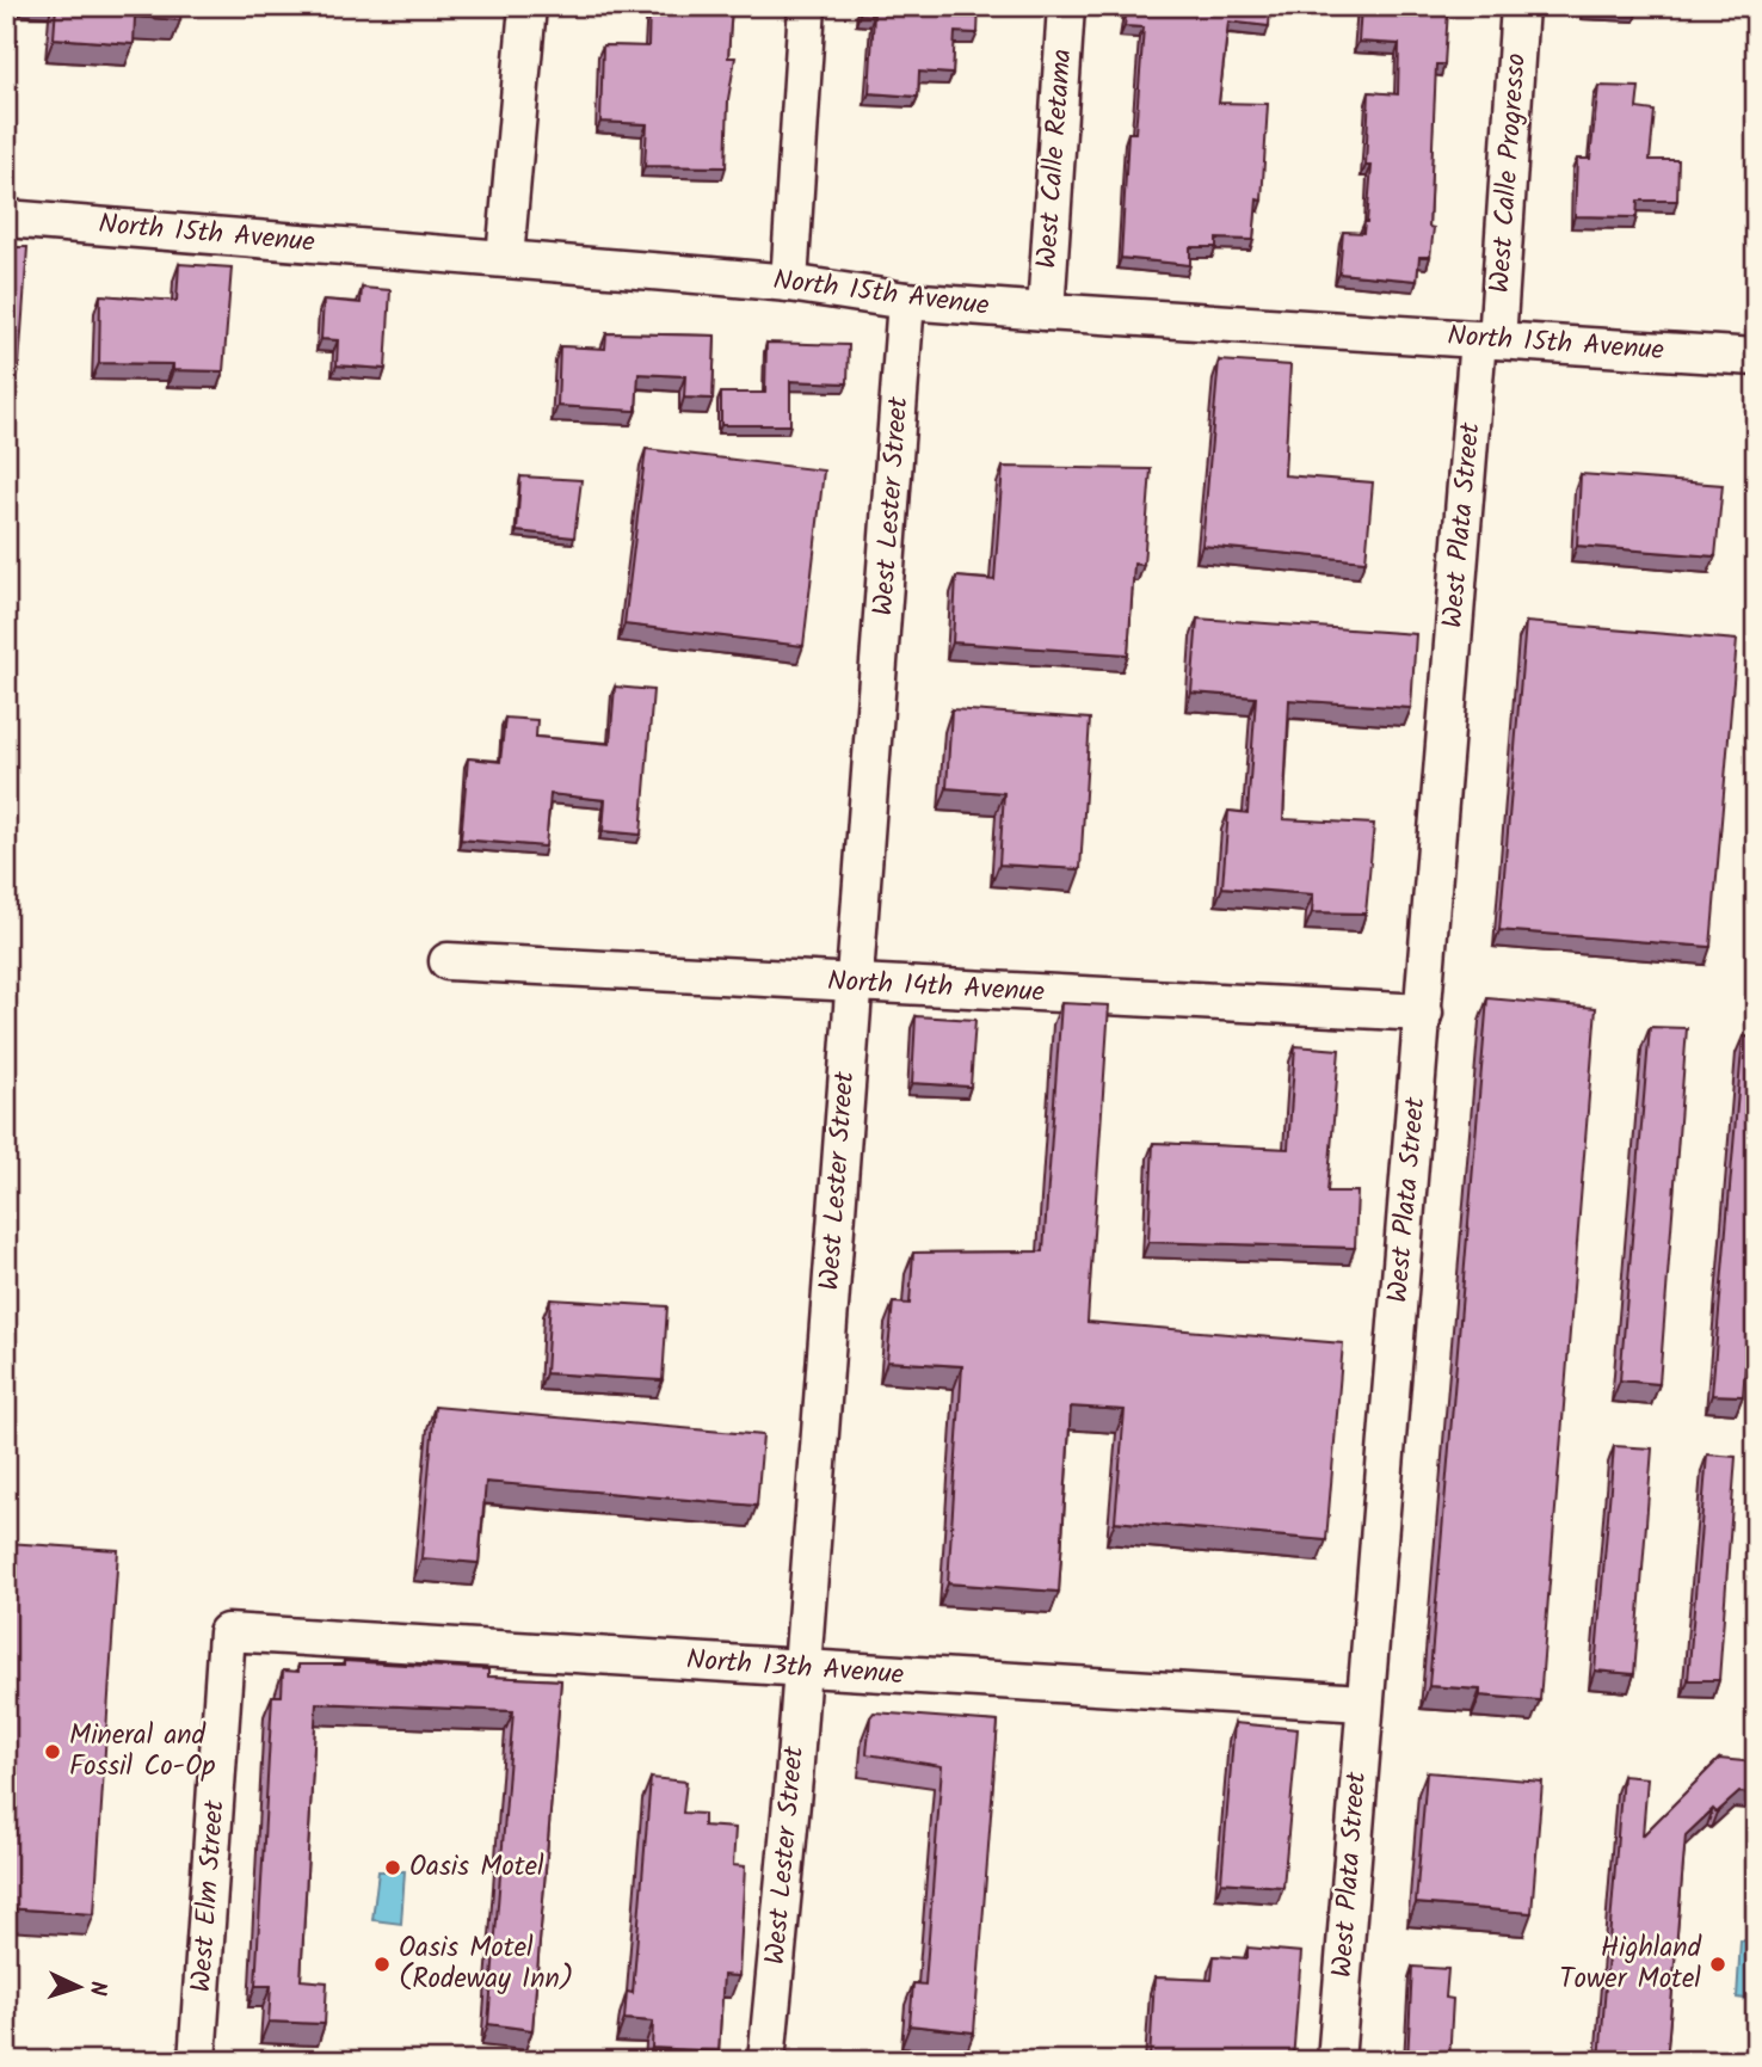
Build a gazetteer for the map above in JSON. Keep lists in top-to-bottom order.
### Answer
{
  "streets": {
    "street": [
      "West Calle Retama",
      "West Calle Progresso",
      "North 15th Avenue",
      "West Lester Street",
      "West Plata Street",
      "North 14th Avenue",
      "North 13th Avenue",
      "West Elm Street"
    ]
  },
  "crossings": [
    ["West Calle Retama", "North 15th Avenue"],
    ["West Calle Progresso", "North 15th Avenue"],
    ["West Calle Progresso", "West Plata Street"],
    ["North 15th Avenue", "West Lester Street"],
    ["North 15th Avenue", "West Plata Street"],
    ["West Lester Street", "North 14th Avenue"],
    ["West Lester Street", "North 13th Avenue"],
    ["West Plata Street", "North 14th Avenue"],
    ["West Plata Street", "North 13th Avenue"],
    ["North 13th Avenue", "West Elm Street"]
  ],
  "places": [
    "Mineral and Fossil Co-Op",
    "Oasis Motel",
    "Oasis Motel (Rodeway Inn)",
    "Highland Tower Motel"
  ],
  "north": "right"
}
